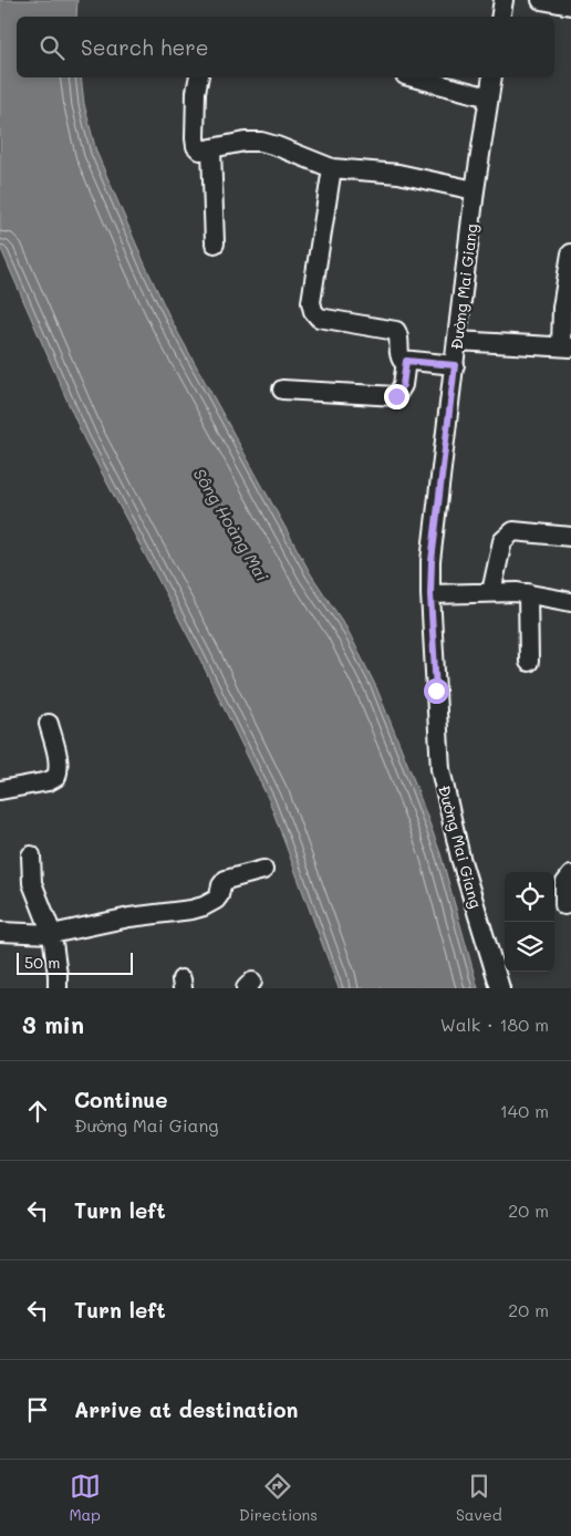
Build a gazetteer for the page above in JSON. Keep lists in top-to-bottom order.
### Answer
{
  "streets": {
    "street": ["Đường Mai Giang"]
  },
  "water": ["Sông Hoàng Mai"],
  "scale_bar": "50 m",
  "page": {
    "search": "Search here",
    "scale": "50 m",
    "heading": ["3 min", "Walk · 180 m"],
    "list": [
      ["Continue", "Đường Mai Giang", "140 m"],
      ["Turn left", "20 m"],
      ["Turn left", "20 m"],
      "Arrive at destination"
    ],
    "nav": ["Map", "Directions", "Saved"]
  }
}
